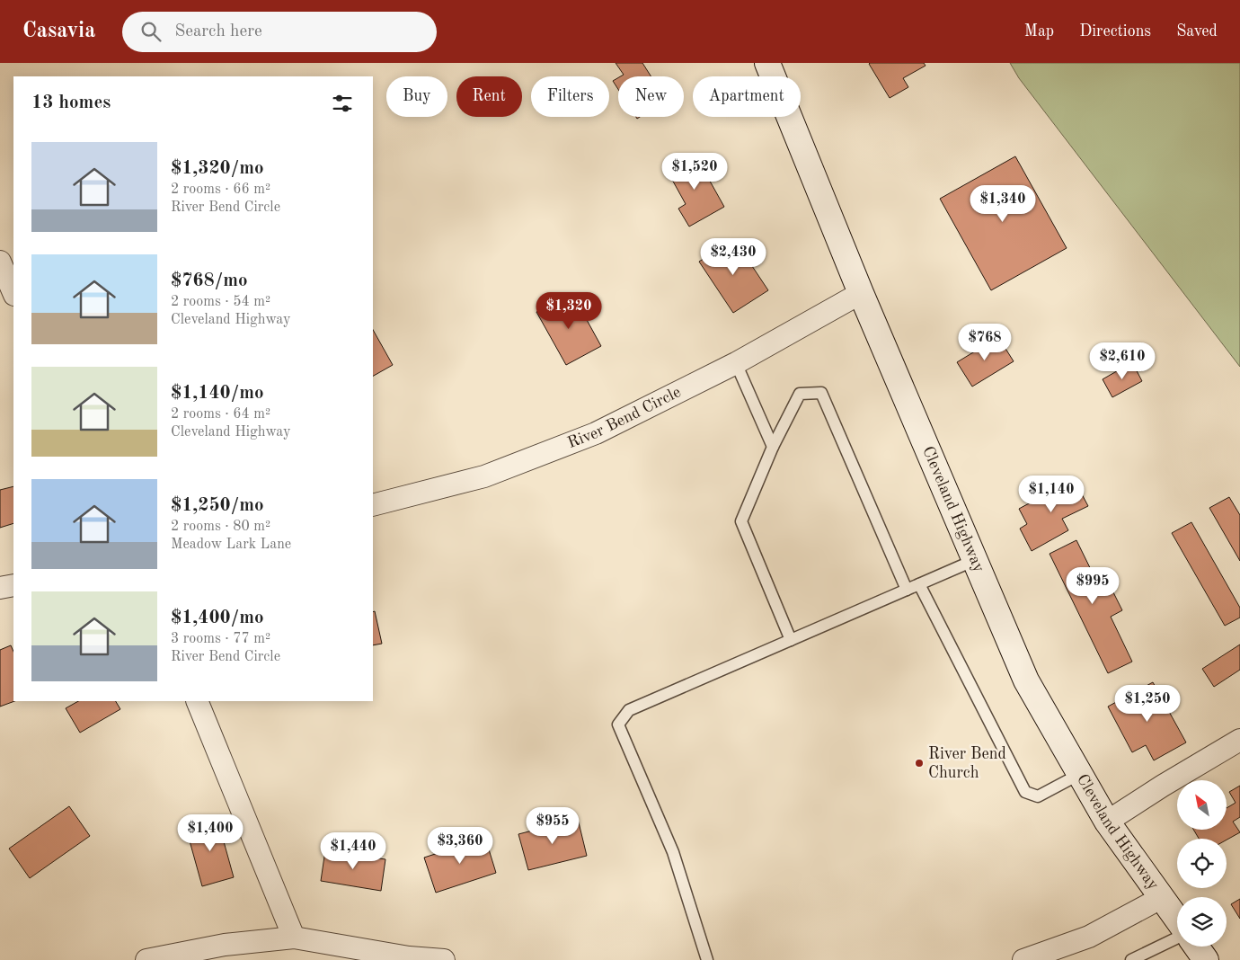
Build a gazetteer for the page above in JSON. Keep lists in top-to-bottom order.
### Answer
{
  "streets": {
    "main road": ["Cleveland Highway"],
    "street": ["River Bend Circle"]
  },
  "crossings": [
    ["River Bend Circle", "Cleveland Highway"]
  ],
  "places": ["River Bend Church"],
  "north": "top left",
  "page": {
    "header": "Casavia",
    "search": "Search here",
    "nav": ["Map", "Directions", "Saved"],
    "chip": [
      "Buy",
      "Rent",
      "Filters",
      "New",
      "Apartment"
    ],
    "heading": "13 homes",
    "list": [
      {
        "name": "$1,320/mo",
        "note": "2 rooms · 66 m² · River Bend Circle"
      },
      {
        "name": "$768/mo",
        "note": "2 rooms · 54 m² · Cleveland Highway"
      },
      {
        "name": "$1,140/mo",
        "note": "2 rooms · 64 m² · Cleveland Highway"
      },
      {
        "name": "$1,250/mo",
        "note": "2 rooms · 80 m² · Meadow Lark Lane"
      },
      {
        "name": "$1,400/mo",
        "note": "3 rooms · 77 m² · River Bend Circle"
      }
    ],
    "price": [
      "$1,520",
      "$1,340",
      "$2,430",
      "$1,320",
      "$768",
      "$2,610",
      "$1,140",
      "$995",
      "$1,250",
      "$955",
      "$1,400",
      "$3,360",
      "$1,440"
    ]
  }
}
